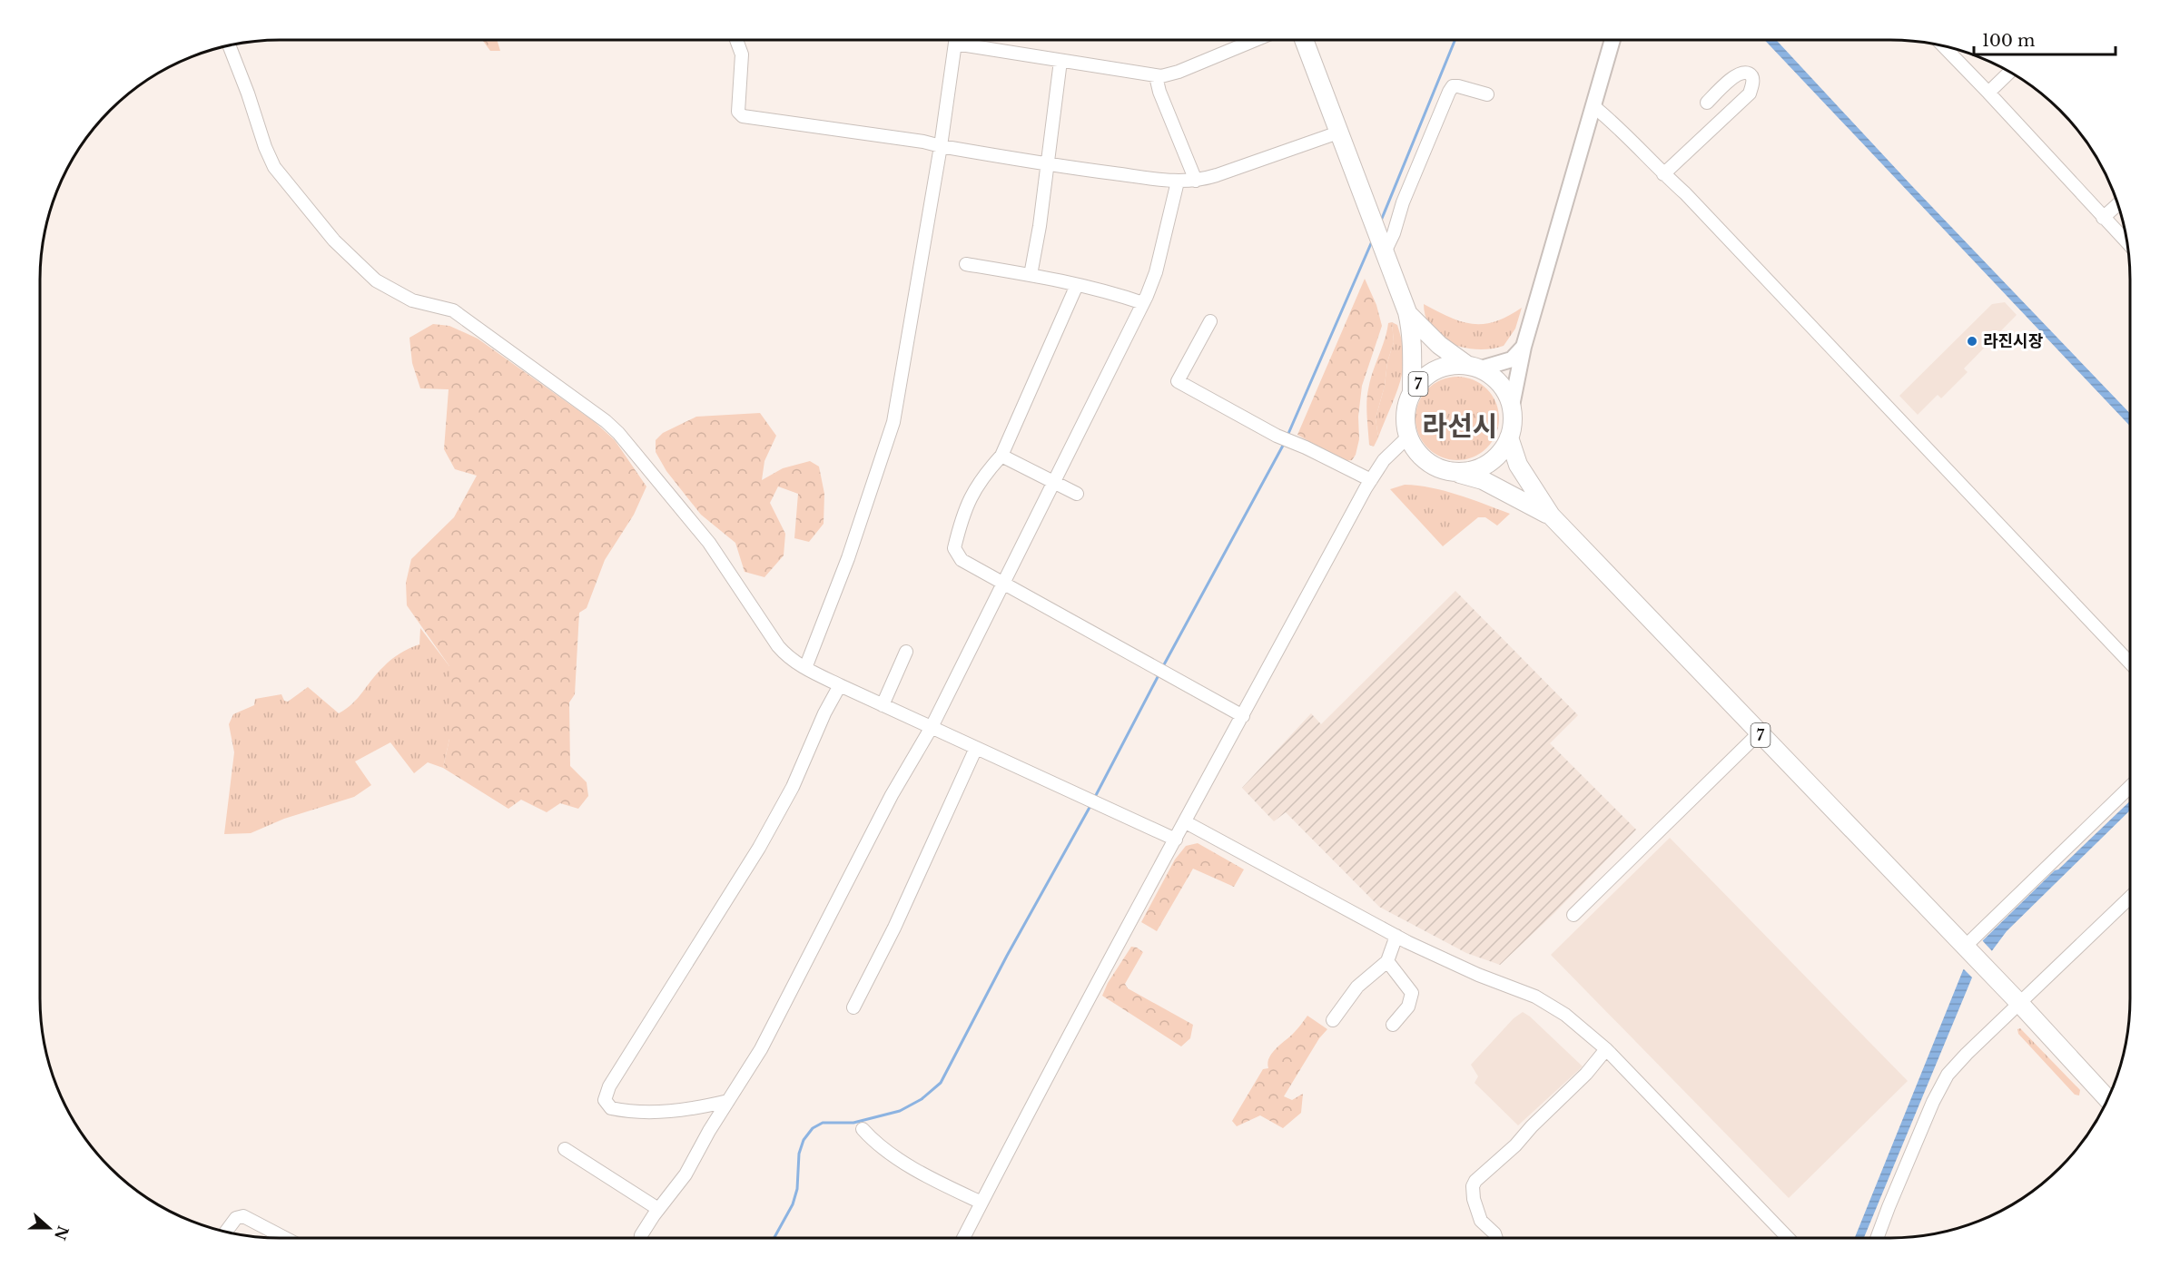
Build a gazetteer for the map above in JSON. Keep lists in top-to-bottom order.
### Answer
{
  "streets": {
    "highway": ["7"]
  },
  "districts": ["라선시"],
  "places": ["라진시장"],
  "scale_bar": "100 m",
  "north": "right"
}
